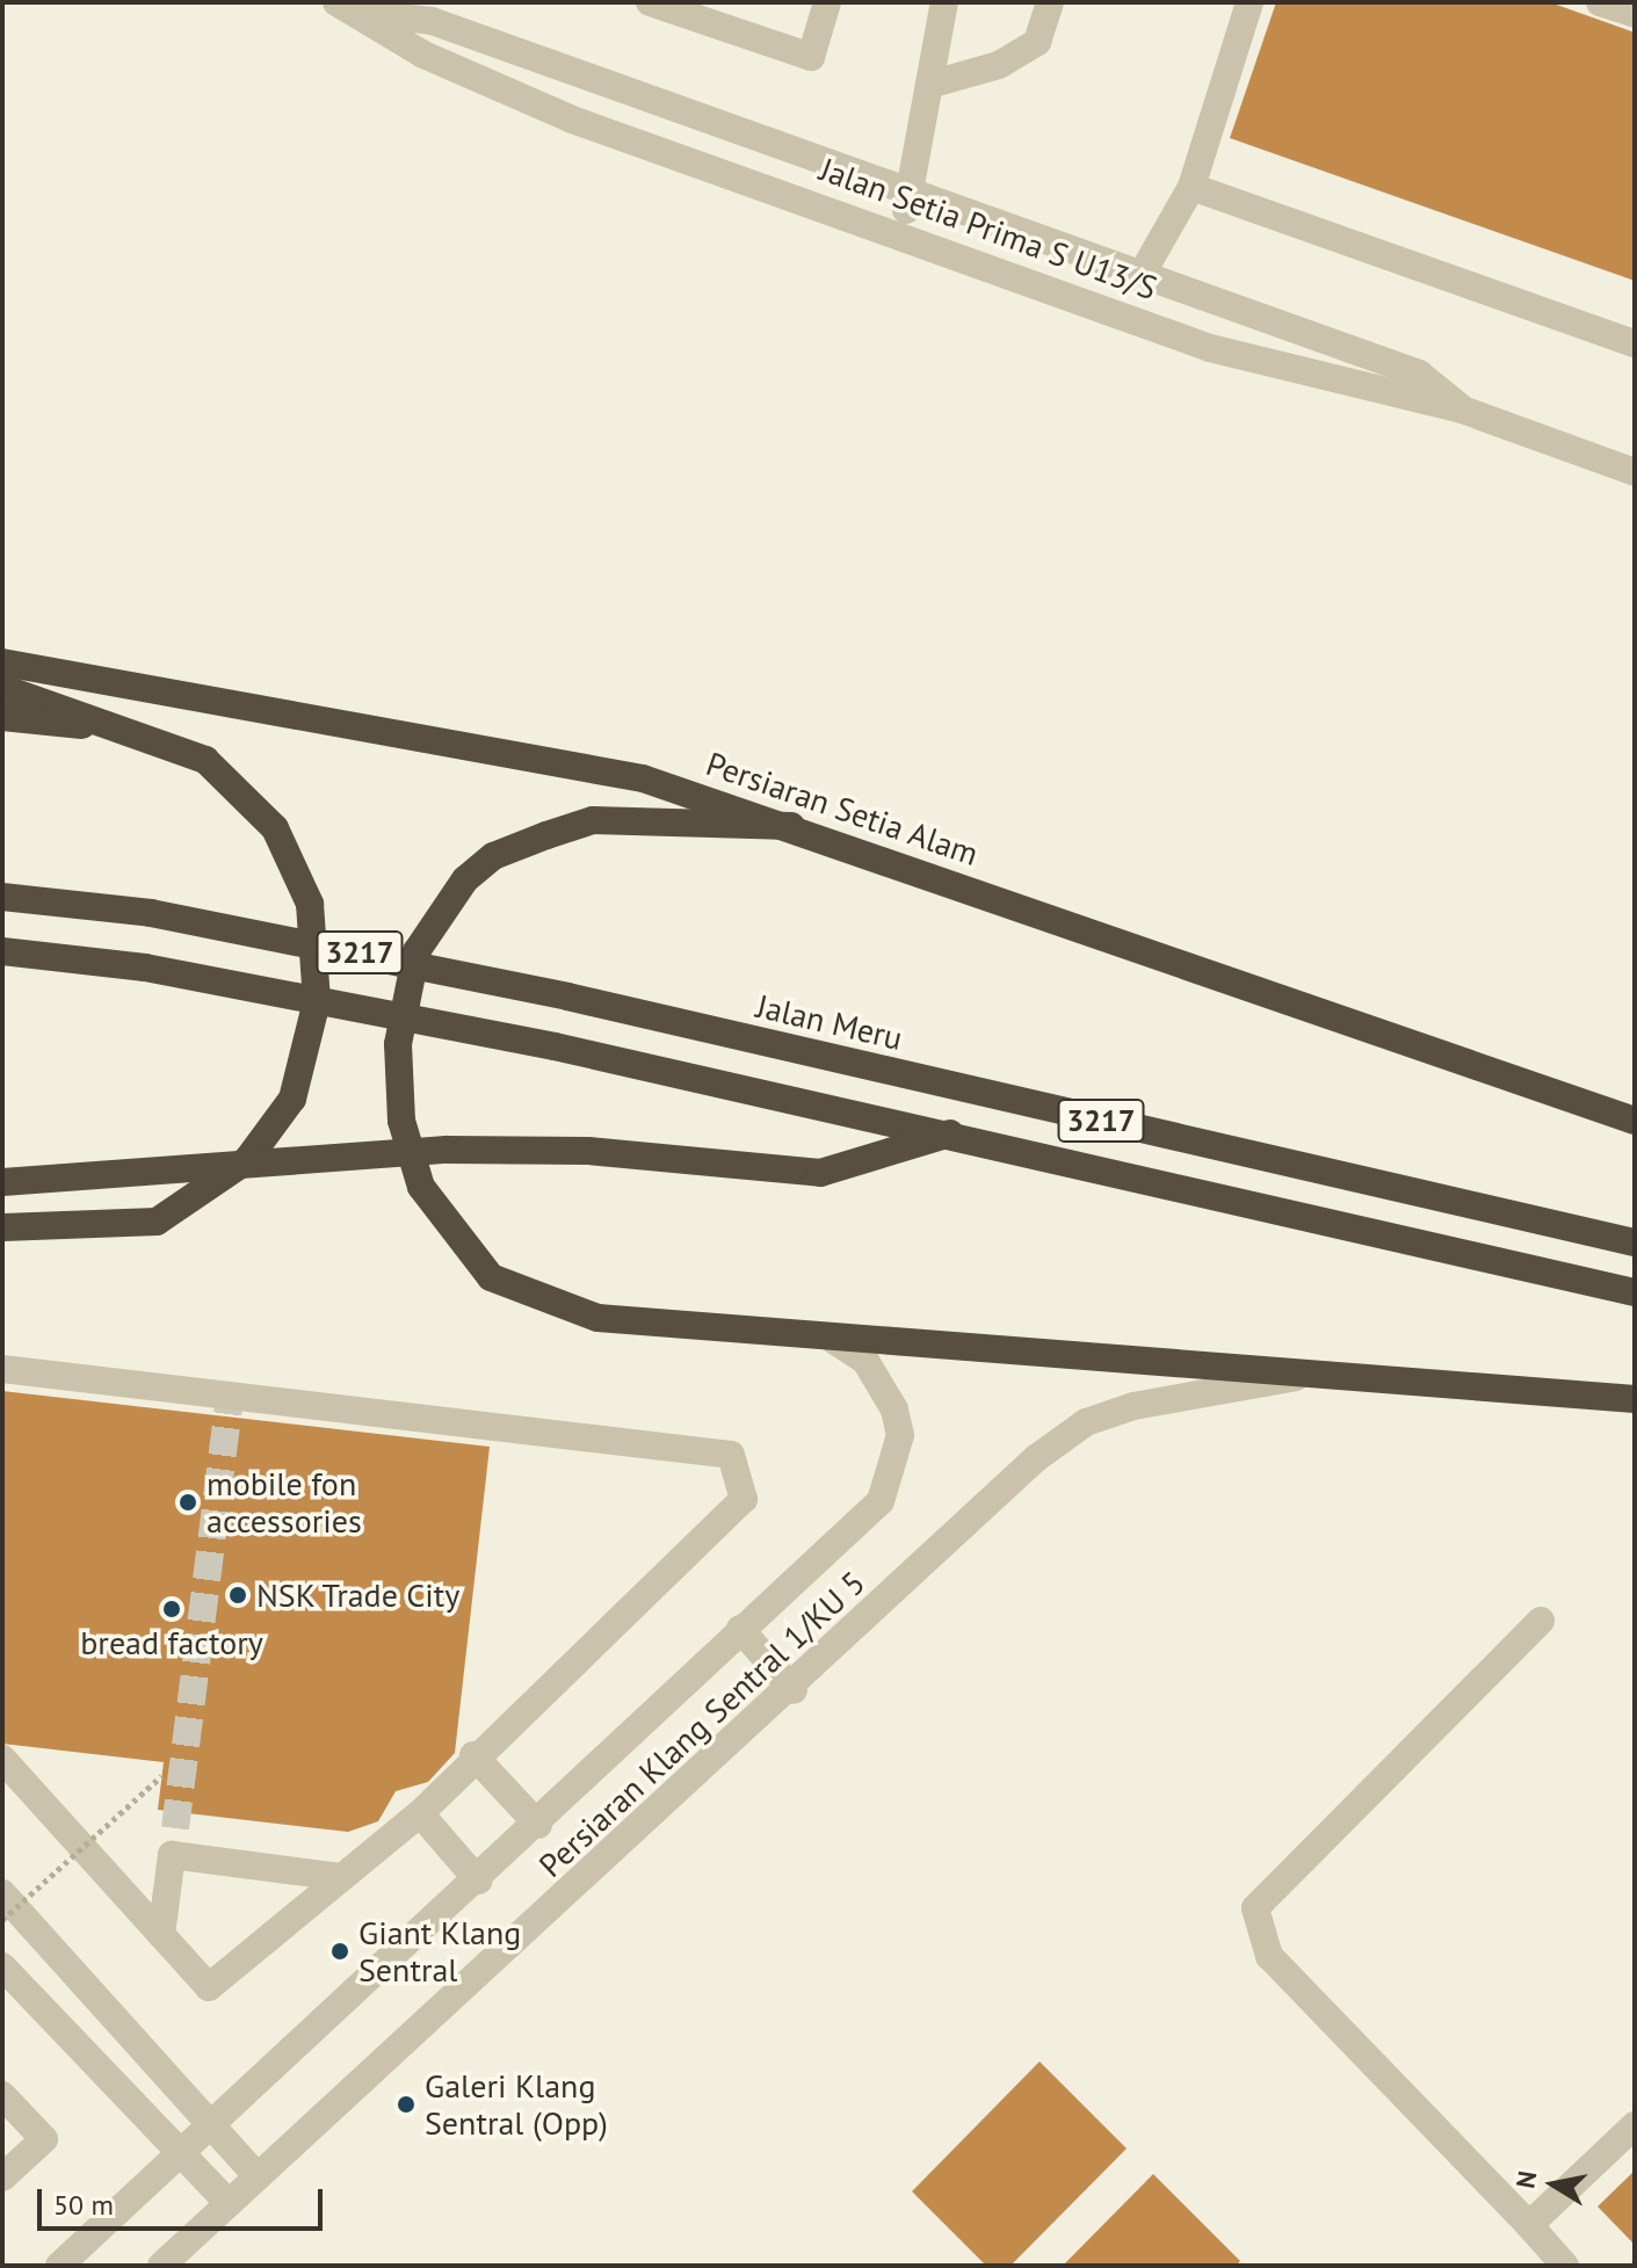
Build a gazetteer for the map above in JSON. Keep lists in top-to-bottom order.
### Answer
{
  "streets": {
    "highway": ["Persiaran Setia Alam", "3217", "Jalan Meru"],
    "street": ["Jalan Setia Prima S U13/S", "Persiaran Klang Sentral 1/KU 5"]
  },
  "places": [
    "mobile fon accessories",
    "NSK Trade City",
    "bread factory",
    "Giant Klang Sentral",
    "Galeri Klang Sentral (Opp)"
  ],
  "scale_bar": "50 m",
  "north": "left"
}
